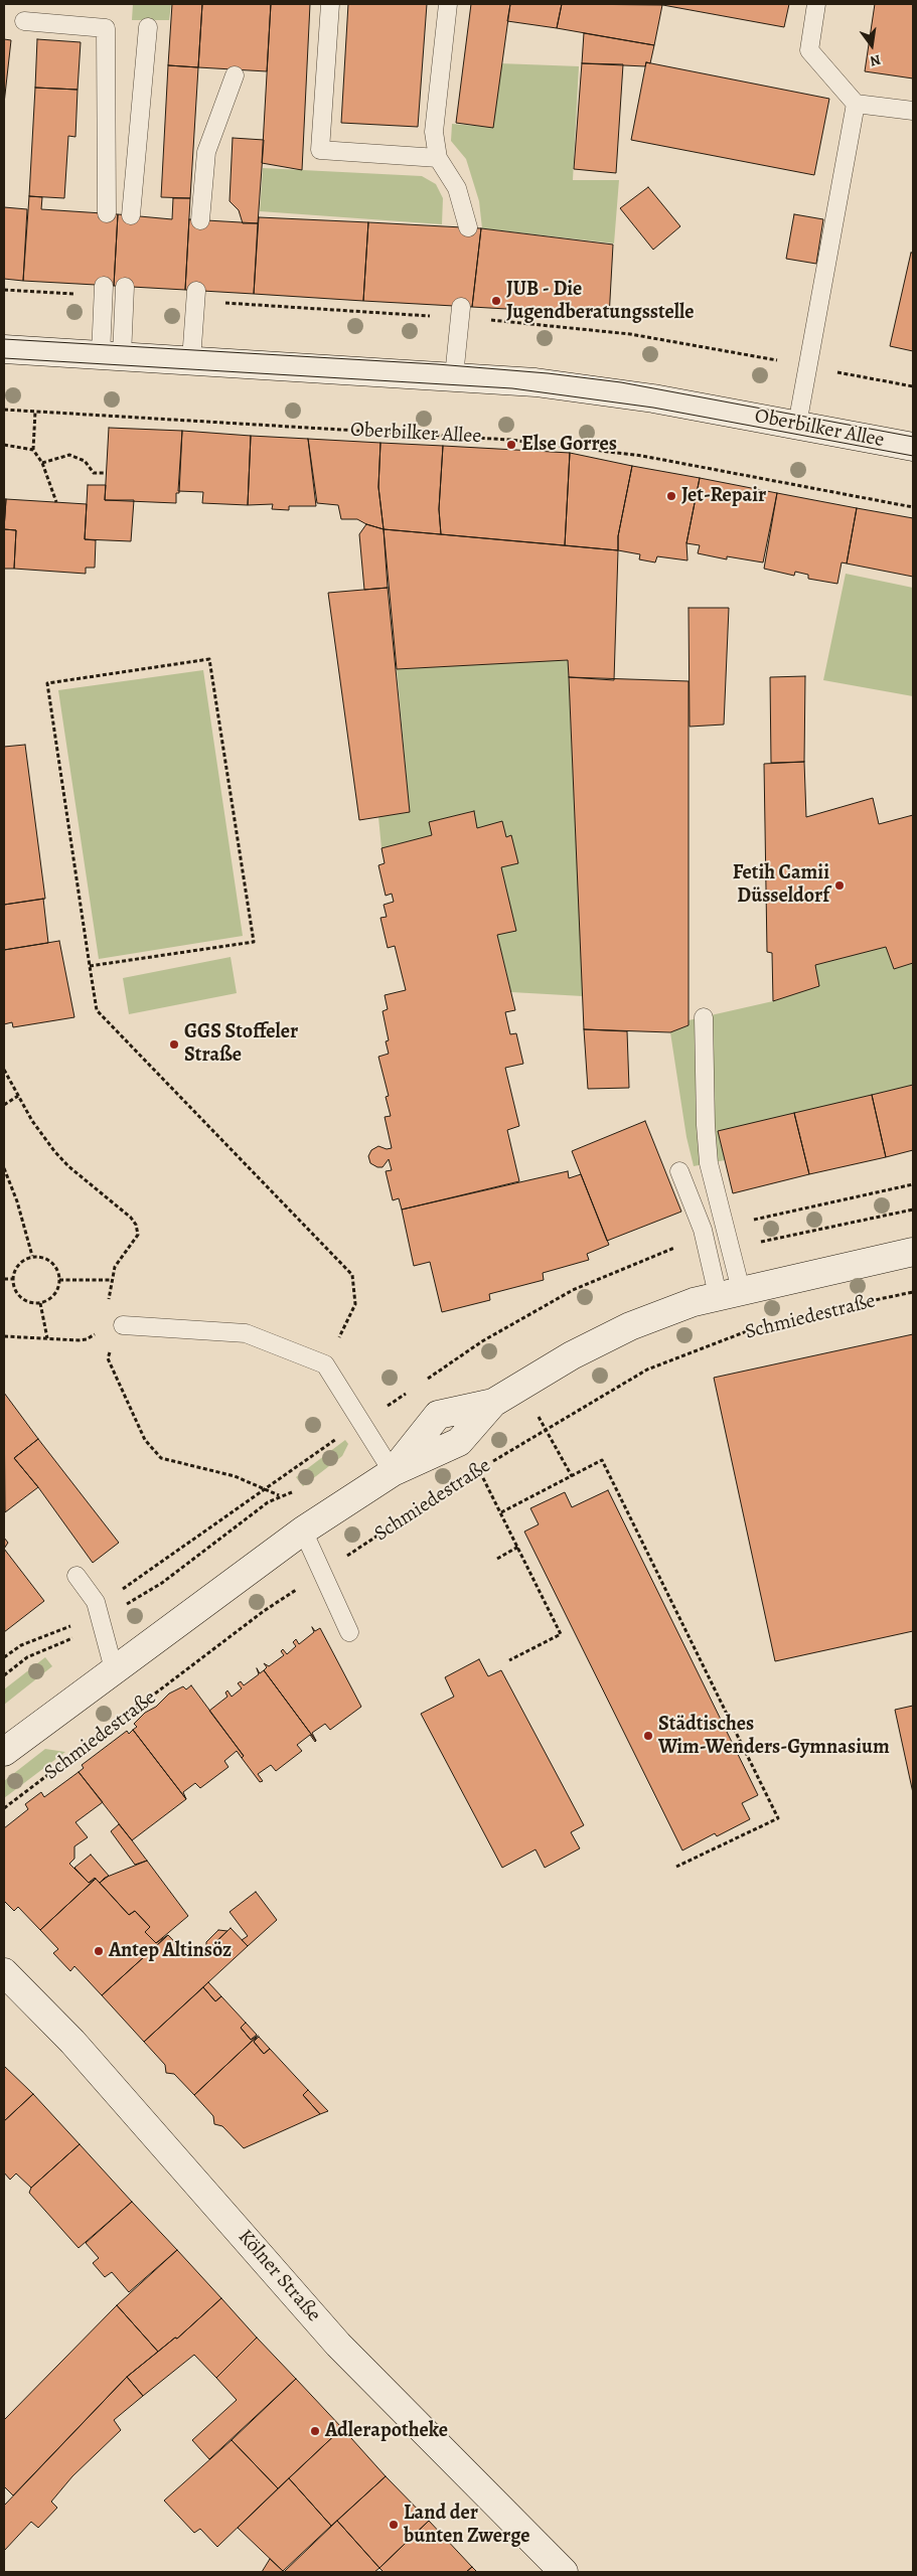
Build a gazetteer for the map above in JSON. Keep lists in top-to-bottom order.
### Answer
{
  "streets": {
    "main road": ["Oberbilker Allee", "Schmiedestraße", "Kölner Straße"]
  },
  "places": [
    "JUB - Die Jugendberatungsstelle",
    "Else Gorres",
    "Jet-Repair",
    "Fetih Camii Düsseldorf",
    "GGS Stoffeler Straße",
    "Städtisches Wim-Wenders-Gymnasium",
    "Antep Altinsöz",
    "Adlerapotheke",
    "Land der bunten Zwerge"
  ],
  "north": "bottom"
}
